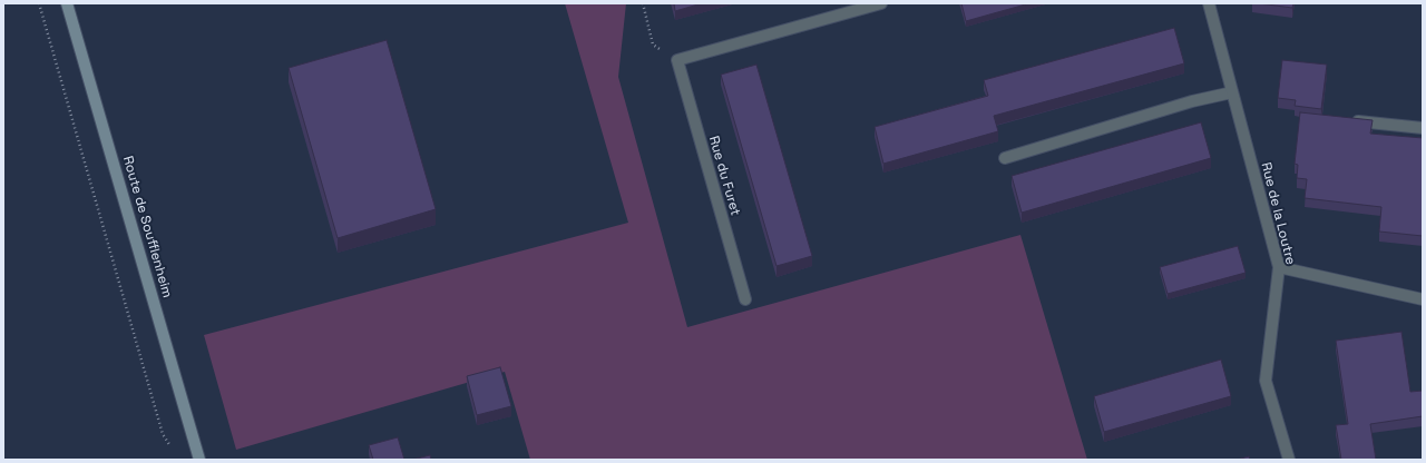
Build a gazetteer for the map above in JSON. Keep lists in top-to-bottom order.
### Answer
{
  "streets": {
    "main road": ["Route de Soufflenheim"],
    "street": ["Rue du Furet", "Rue de la Loutre"]
  }
}
